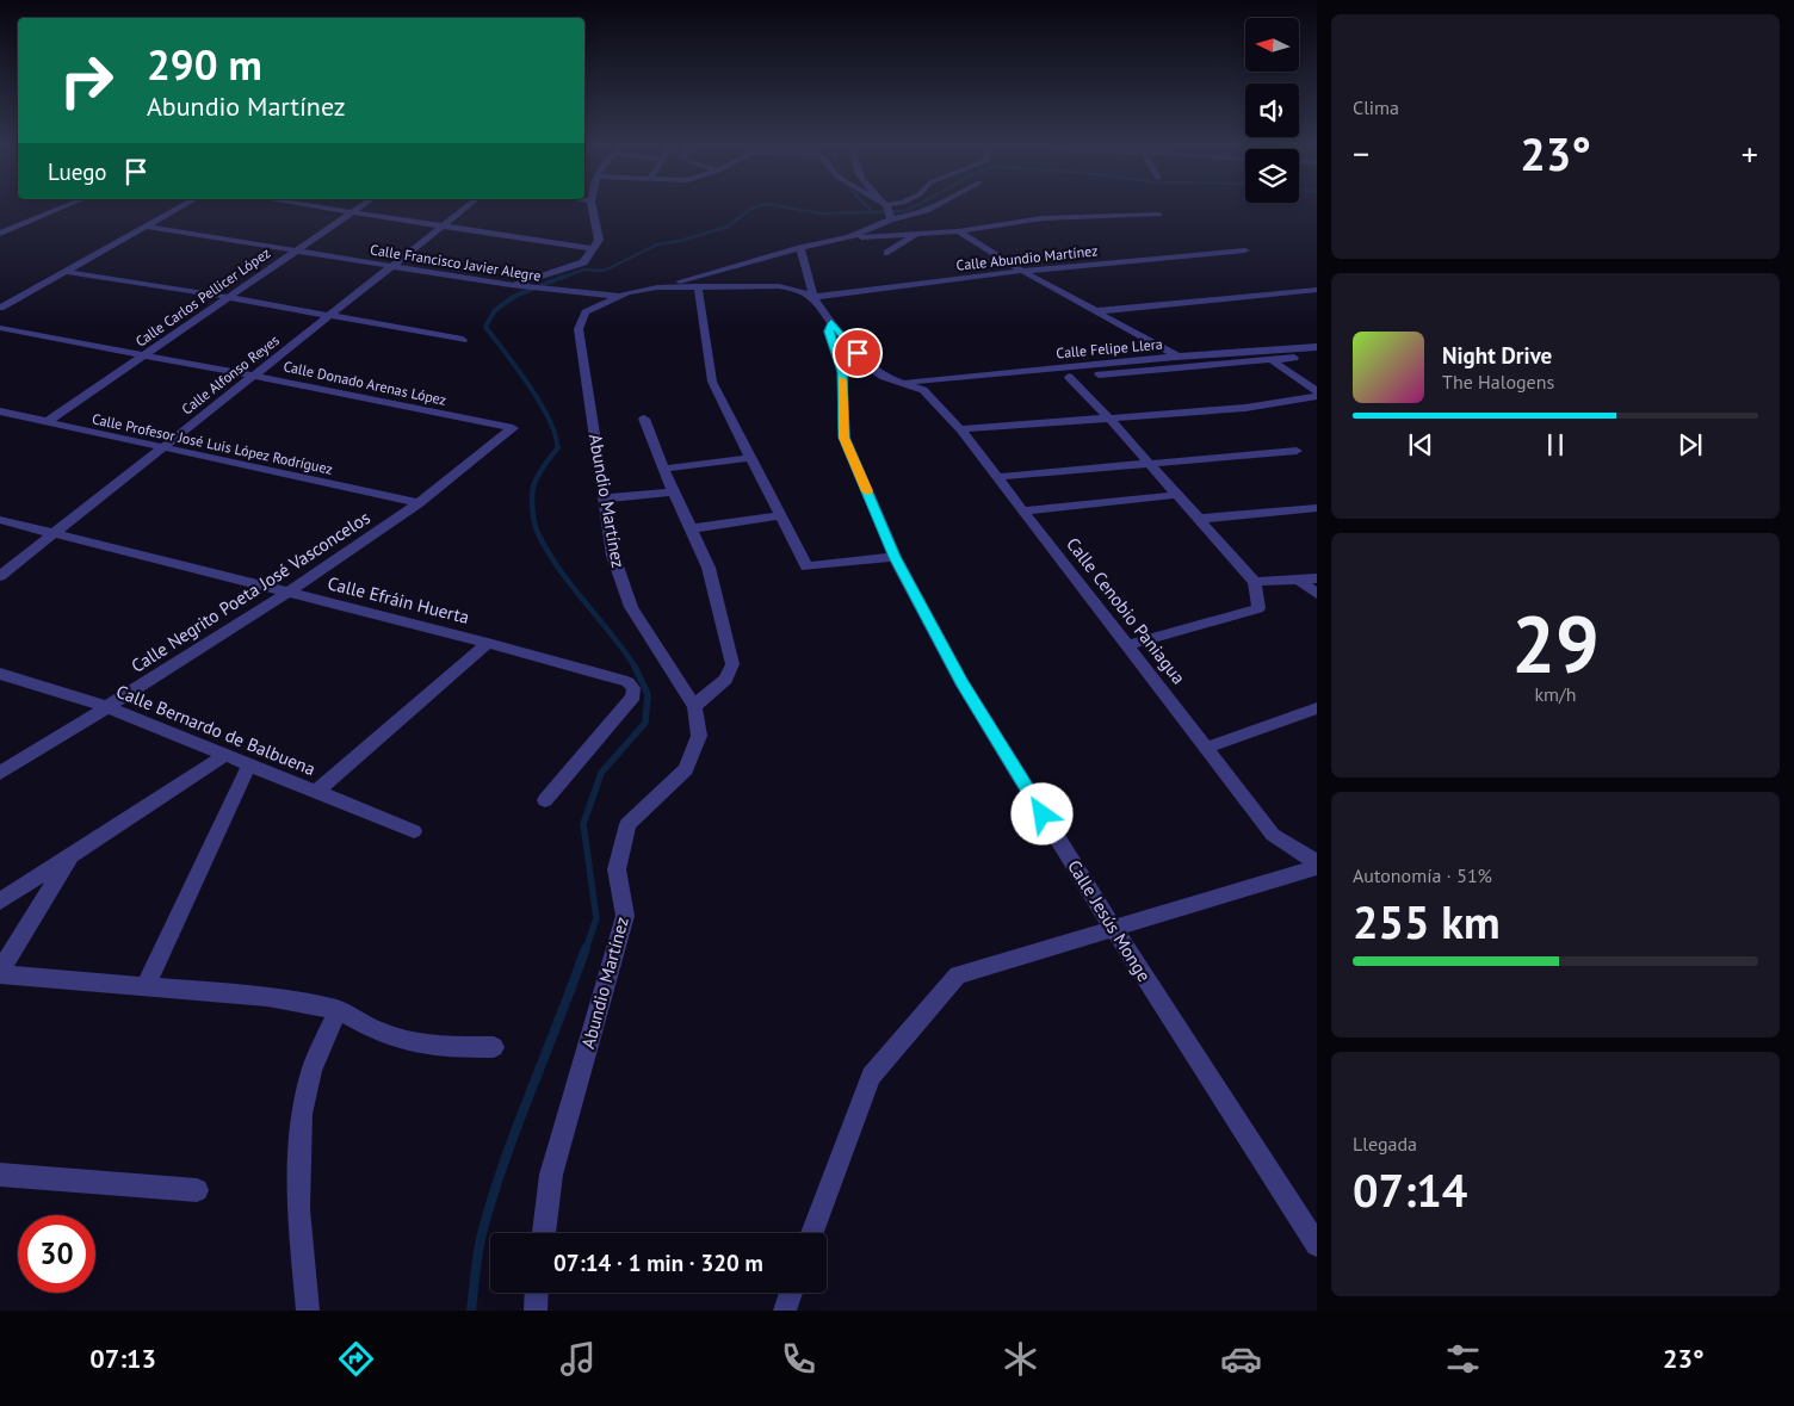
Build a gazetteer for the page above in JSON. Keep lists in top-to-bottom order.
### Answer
{
  "streets": {
    "street": [
      "Calle Abundio Martínez",
      "Calle Francisco Javier Alegre",
      "Calle Carlos Pellicer López",
      "Calle Felipe Llera",
      "Calle Alfonso Reyes",
      "Calle Donado Arenas López",
      "Calle Profesor José Luis López Rodríguez",
      "Abundio Martínez",
      "Calle Negrito Poeta José Vasconcelos",
      "Calle Efráin Huerta",
      "Calle Cenobio Paniagua",
      "Calle Bernardo de Balbuena",
      "Calle Jesús Monge"
    ]
  },
  "crossings": [
    ["Calle Abundio Martínez", "Abundio Martínez"],
    ["Calle Francisco Javier Alegre", "Calle Carlos Pellicer López"],
    ["Calle Francisco Javier Alegre", "Calle Alfonso Reyes"],
    ["Calle Francisco Javier Alegre", "Abundio Martínez"],
    ["Calle Carlos Pellicer López", "Calle Donado Arenas López"],
    ["Calle Carlos Pellicer López", "Calle Profesor José Luis López Rodríguez"],
    ["Calle Felipe Llera", "Calle Cenobio Paniagua"],
    ["Calle Alfonso Reyes", "Calle Donado Arenas López"],
    ["Calle Alfonso Reyes", "Calle Profesor José Luis López Rodríguez"],
    ["Calle Alfonso Reyes", "Calle Efráin Huerta"],
    ["Calle Donado Arenas López", "Calle Negrito Poeta José Vasconcelos"],
    ["Calle Profesor José Luis López Rodríguez", "Calle Negrito Poeta José Vasconcelos"],
    ["Calle Negrito Poeta José Vasconcelos", "Calle Efráin Huerta"],
    ["Calle Negrito Poeta José Vasconcelos", "Calle Bernardo de Balbuena"]
  ],
  "north": "left",
  "page": {
    "tile": [
      "Clima",
      ["29", "km/h"],
      ["Autonomía · 51%", "255 km"],
      ["Llegada", "07:14"]
    ],
    "turn": ["290 m", "Abundio Martínez"],
    "heat": ["−", "23°", "+"],
    "then": "Luego",
    "song": ["Night Drive", "The Halogens"],
    "limit": "30",
    "trip": "07:14 · 1 min · 320 m",
    "tabs": ["07:13", "23°"]
  }
}
